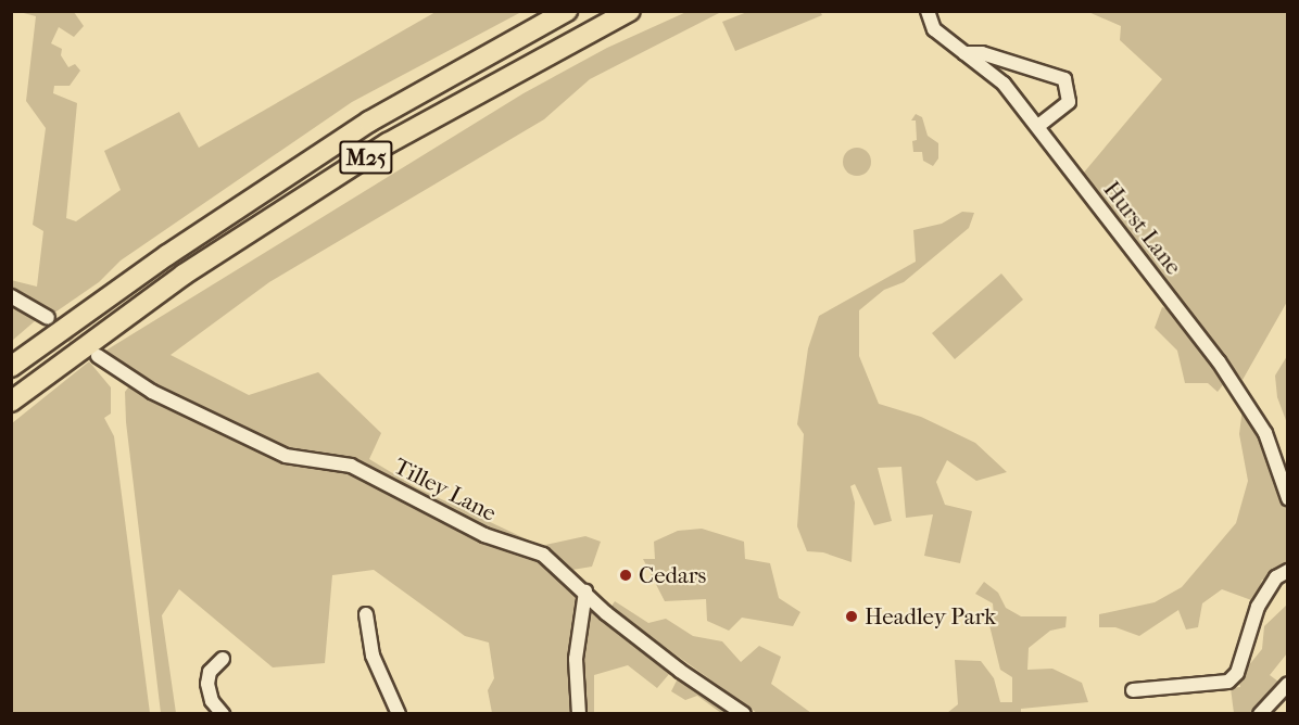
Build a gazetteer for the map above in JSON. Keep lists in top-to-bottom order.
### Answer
{
  "streets": {
    "highway": ["M25"],
    "street": ["Hurst Lane", "Tilley Lane"]
  },
  "places": ["Cedars", "Headley Park"]
}
